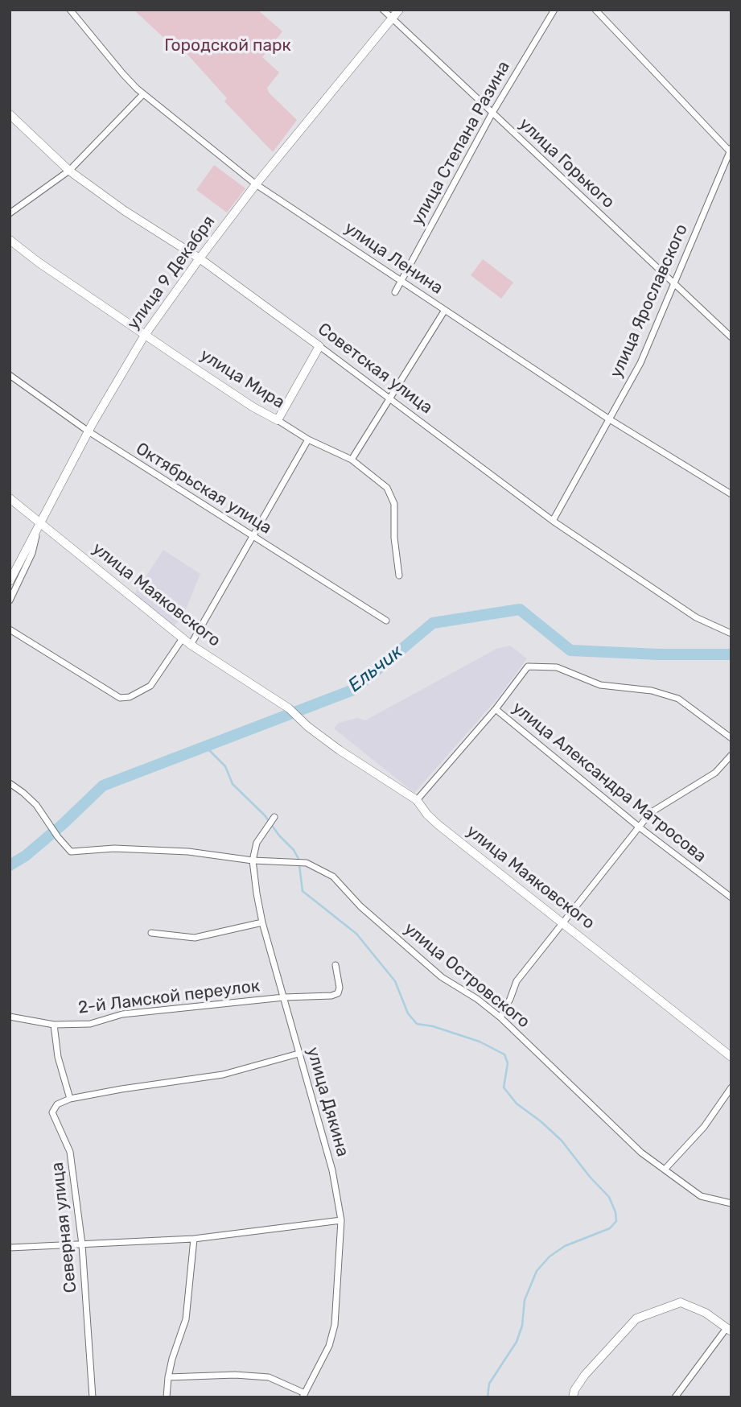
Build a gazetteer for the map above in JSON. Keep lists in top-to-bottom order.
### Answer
{
  "streets": {
    "main road": [
      "улица 9 Декабря",
      "Советская улица",
      "улица Мира",
      "улица Маяковского"
    ],
    "street": [
      "улица Степана Разина",
      "улица Горького",
      "улица Ленина",
      "улица Ярославского",
      "Октябрьская улица",
      "улица Александра Матросова",
      "улица Островского",
      "2-й Ламской переулок",
      "улица Дякина",
      "Северная улица"
    ]
  },
  "crossings": [
    ["улица Степана Разина", "улица Горького"],
    ["улица Степана Разина", "улица Ленина"],
    ["улица Горького", "улица 9 Декабря"],
    ["улица Горького", "улица Ярославского"],
    ["улица Ленина", "улица 9 Декабря"],
    ["улица Ленина", "улица Ярославского"],
    ["улица 9 Декабря", "Советская улица"],
    ["улица 9 Декабря", "улица Мира"],
    ["улица 9 Декабря", "Октябрьская улица"],
    ["улица 9 Декабря", "улица Маяковского"],
    ["улица Ярославского", "Советская улица"],
    ["улица Маяковского", "улица Александра Матросова"],
    ["улица Островского", "улица Дякина"],
    ["2-й Ламской переулок", "улица Дякина"]
  ],
  "water": ["Ельчик"],
  "parks": ["Городской парк"]
}
